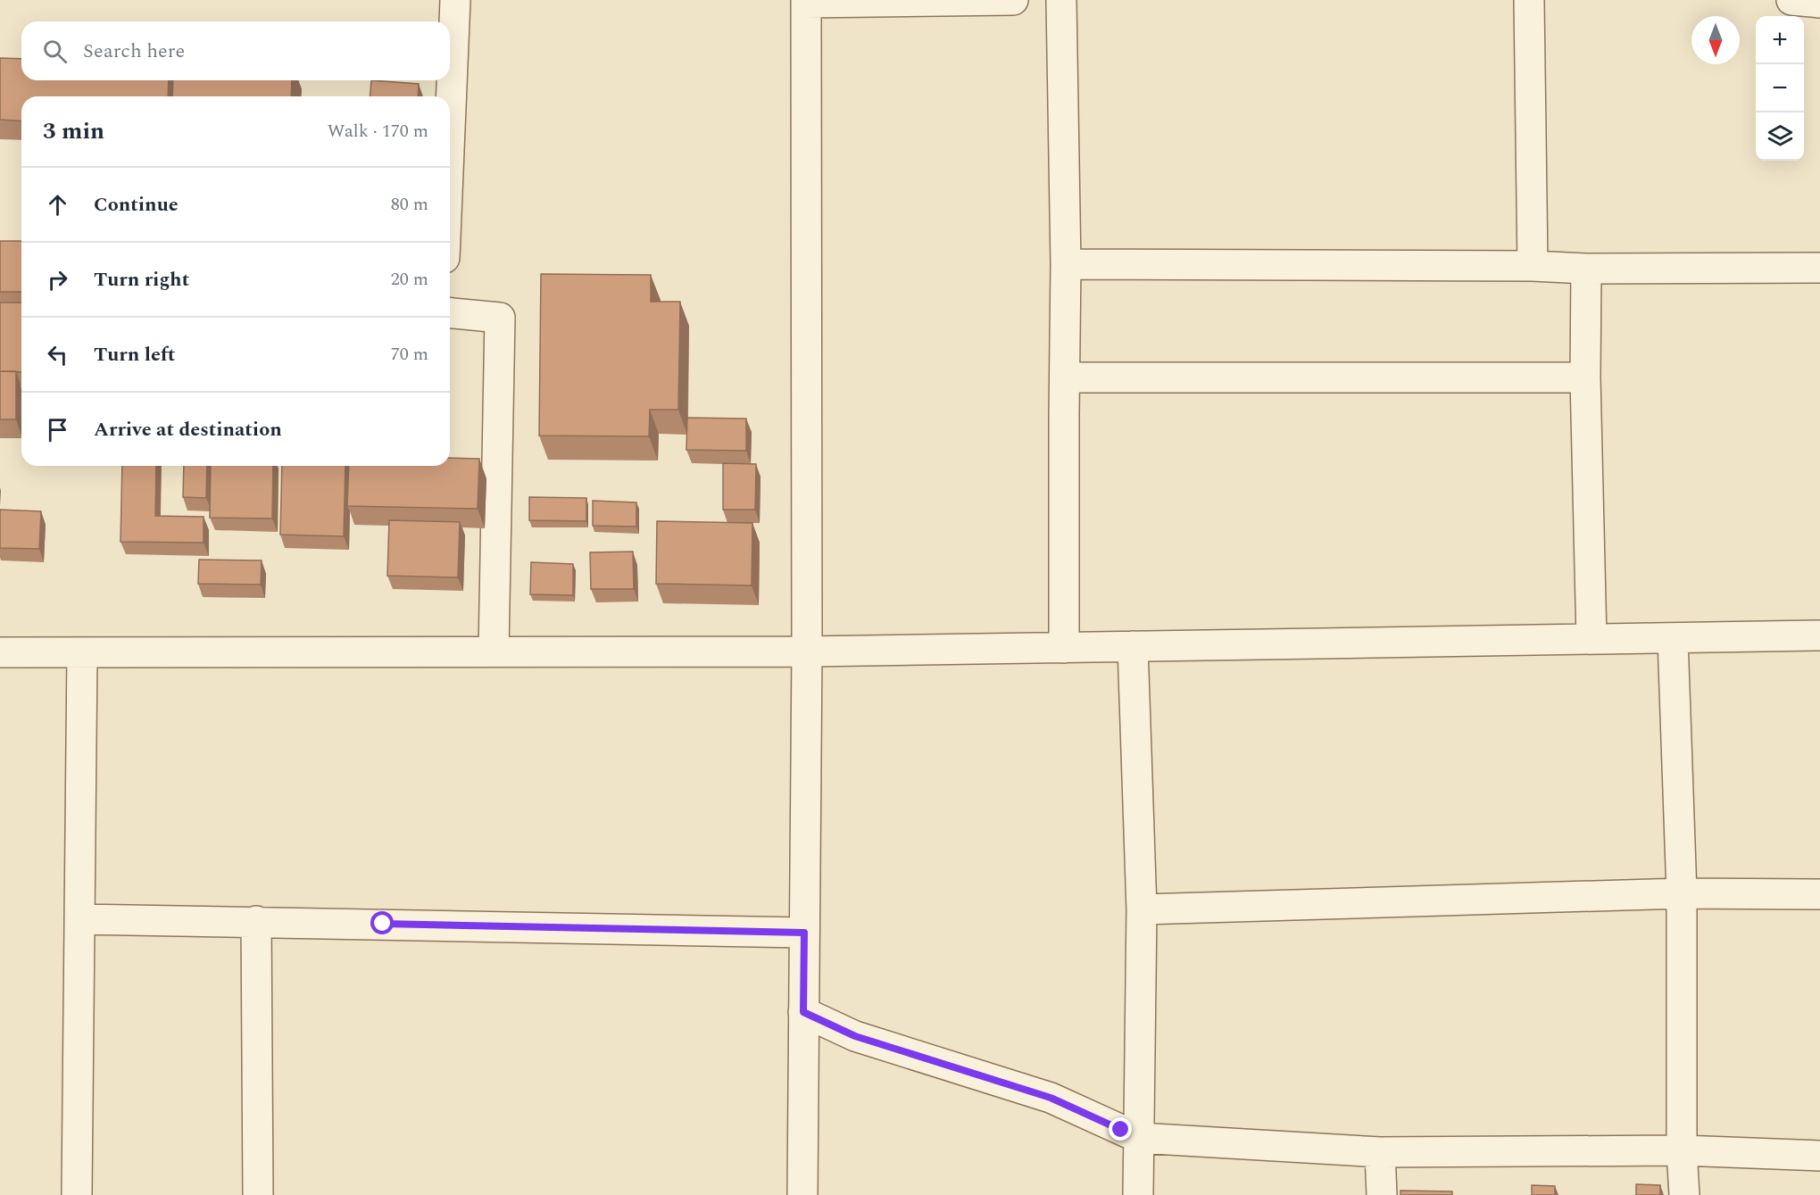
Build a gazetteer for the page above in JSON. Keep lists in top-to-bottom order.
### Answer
{
  "north": "bottom",
  "page": {
    "map_buttons": ["+", "−"],
    "search": "Search here",
    "heading": ["3 min", "Walk · 170 m"],
    "list": [
      ["Continue", "80 m"],
      ["Turn right", "20 m"],
      ["Turn left", "70 m"],
      "Arrive at destination"
    ]
  }
}
